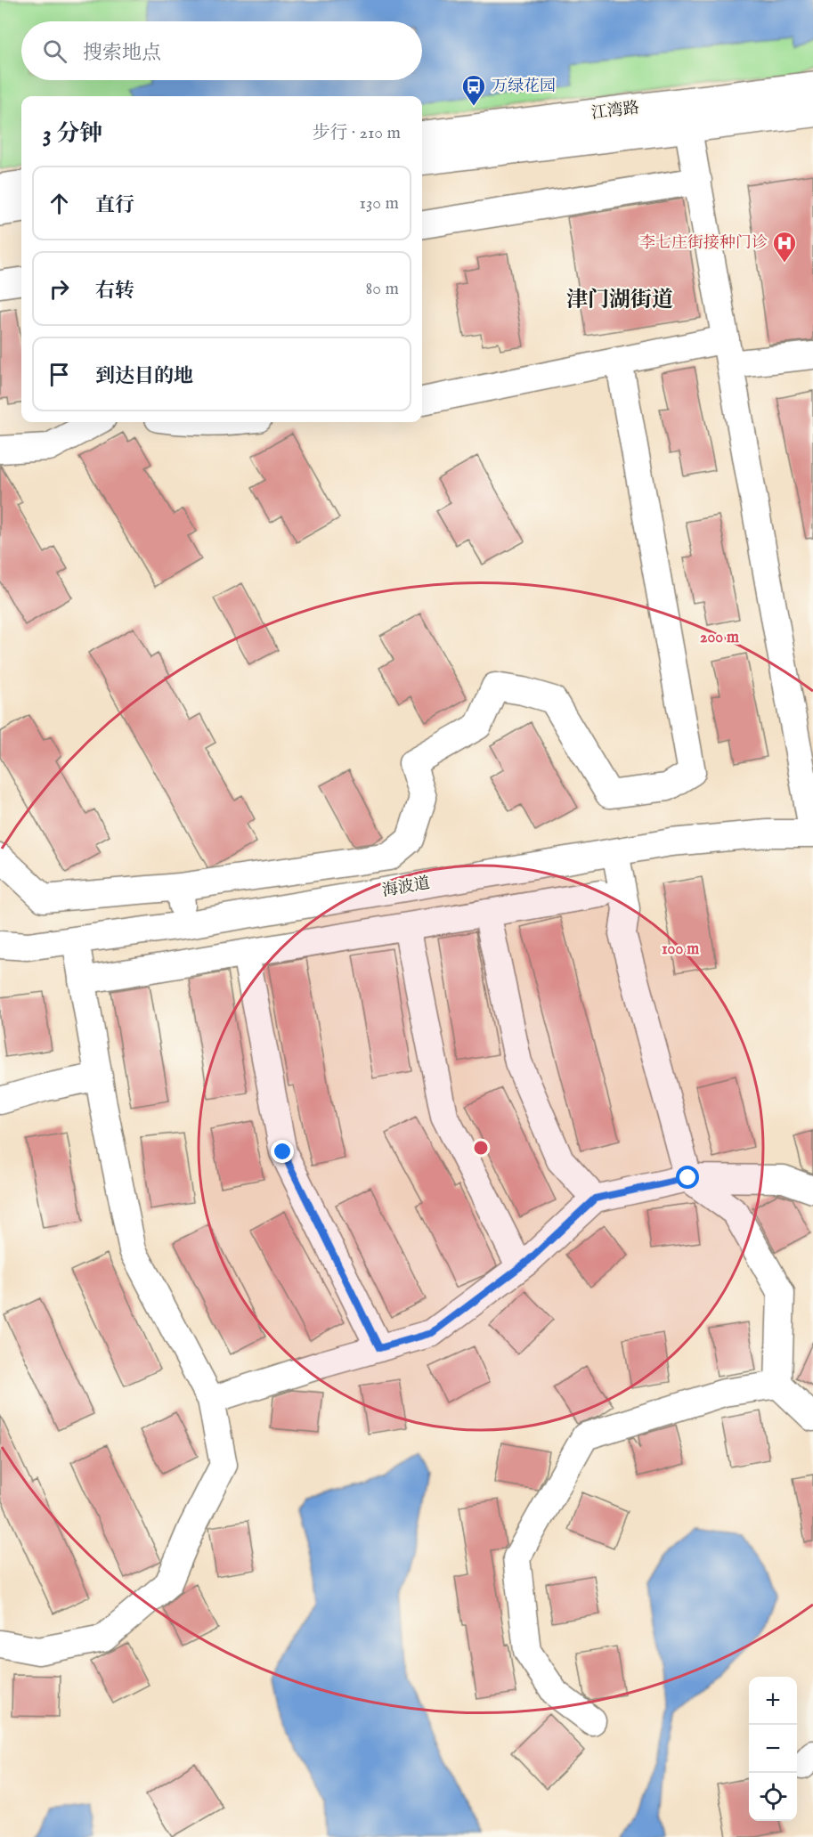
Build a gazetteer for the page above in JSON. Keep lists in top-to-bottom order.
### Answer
{
  "streets": {
    "main road": ["江湾路"],
    "street": ["海波道"]
  },
  "districts": ["津门湖街道"],
  "places": {
    "bus stop": ["万绿花园"],
    "hospital": ["李七庄街接种门诊"]
  },
  "page": {
    "search": "搜索地点",
    "heading": ["3 分钟", "步行 · 210 m"],
    "list": [
      ["直行", "130 m"],
      ["右转", "80 m"],
      "到达目的地"
    ],
    "map_buttons": ["+", "−"]
  },
  "rings": ["200 m", "100 m"]
}
